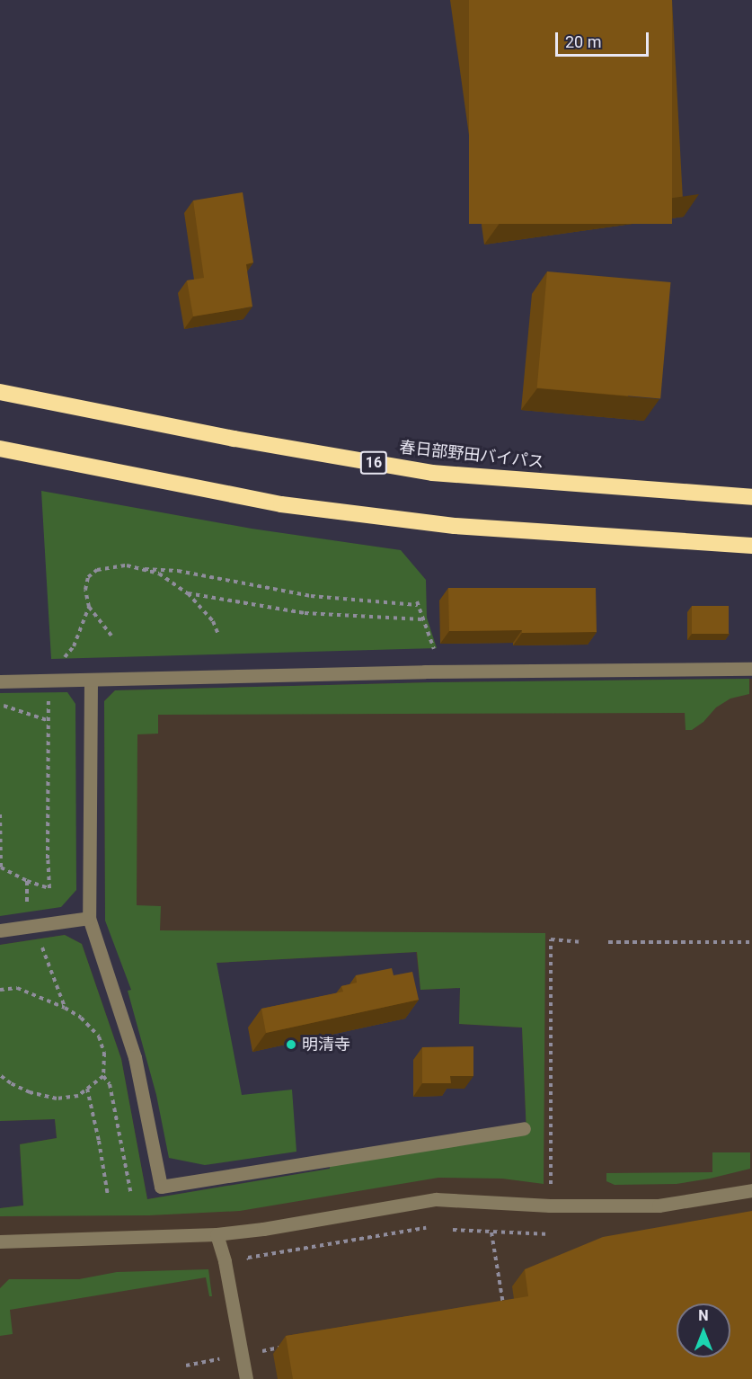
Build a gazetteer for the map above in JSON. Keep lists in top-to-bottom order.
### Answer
{
  "streets": {
    "highway": ["春日部野田バイパス", "16"]
  },
  "places": ["明清寺"],
  "scale_bar": "20 m",
  "north": "top"
}
